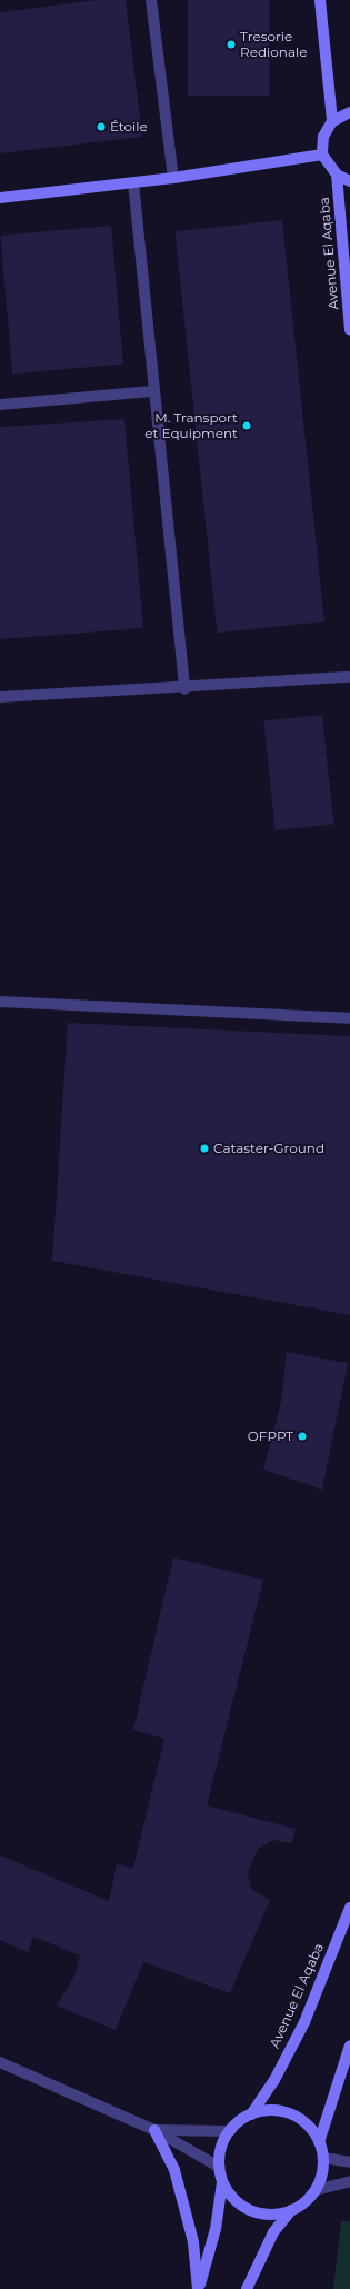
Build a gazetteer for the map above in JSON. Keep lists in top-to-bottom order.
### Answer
{
  "streets": {
    "main road": ["Avenue El Aqaba"]
  },
  "places": [
    "Tresorie Redionale",
    "Étoile",
    "M. Transport et Equipment",
    "Cataster-Ground",
    "OFPPT"
  ]
}
